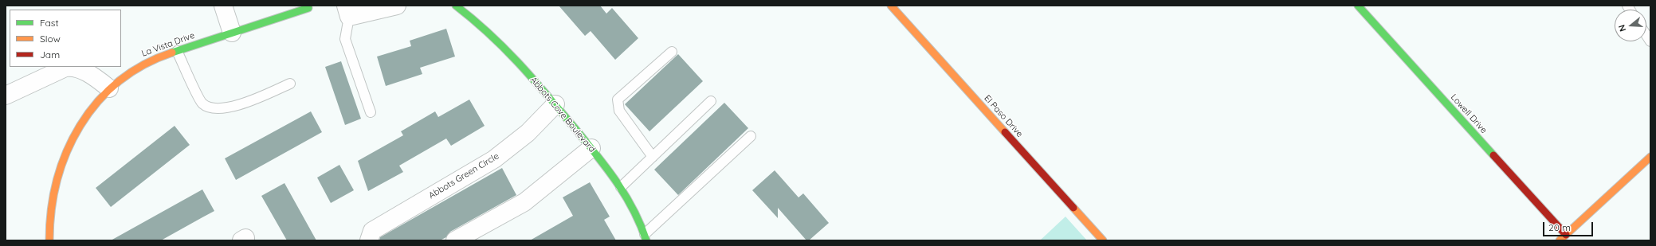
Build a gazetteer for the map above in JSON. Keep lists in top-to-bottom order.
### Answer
{
  "streets": {
    "street": [
      "La Vista Drive",
      "Lowell Drive",
      "Abbots Cove Boulevard",
      "El Paso Drive",
      "Abbots Green Circle"
    ]
  },
  "crossings": [
    ["Abbots Cove Boulevard", "Abbots Green Circle"]
  ],
  "legend": ["Fast", "Slow", "Jam"],
  "scale_bar": "20 m",
  "north": "left"
}
